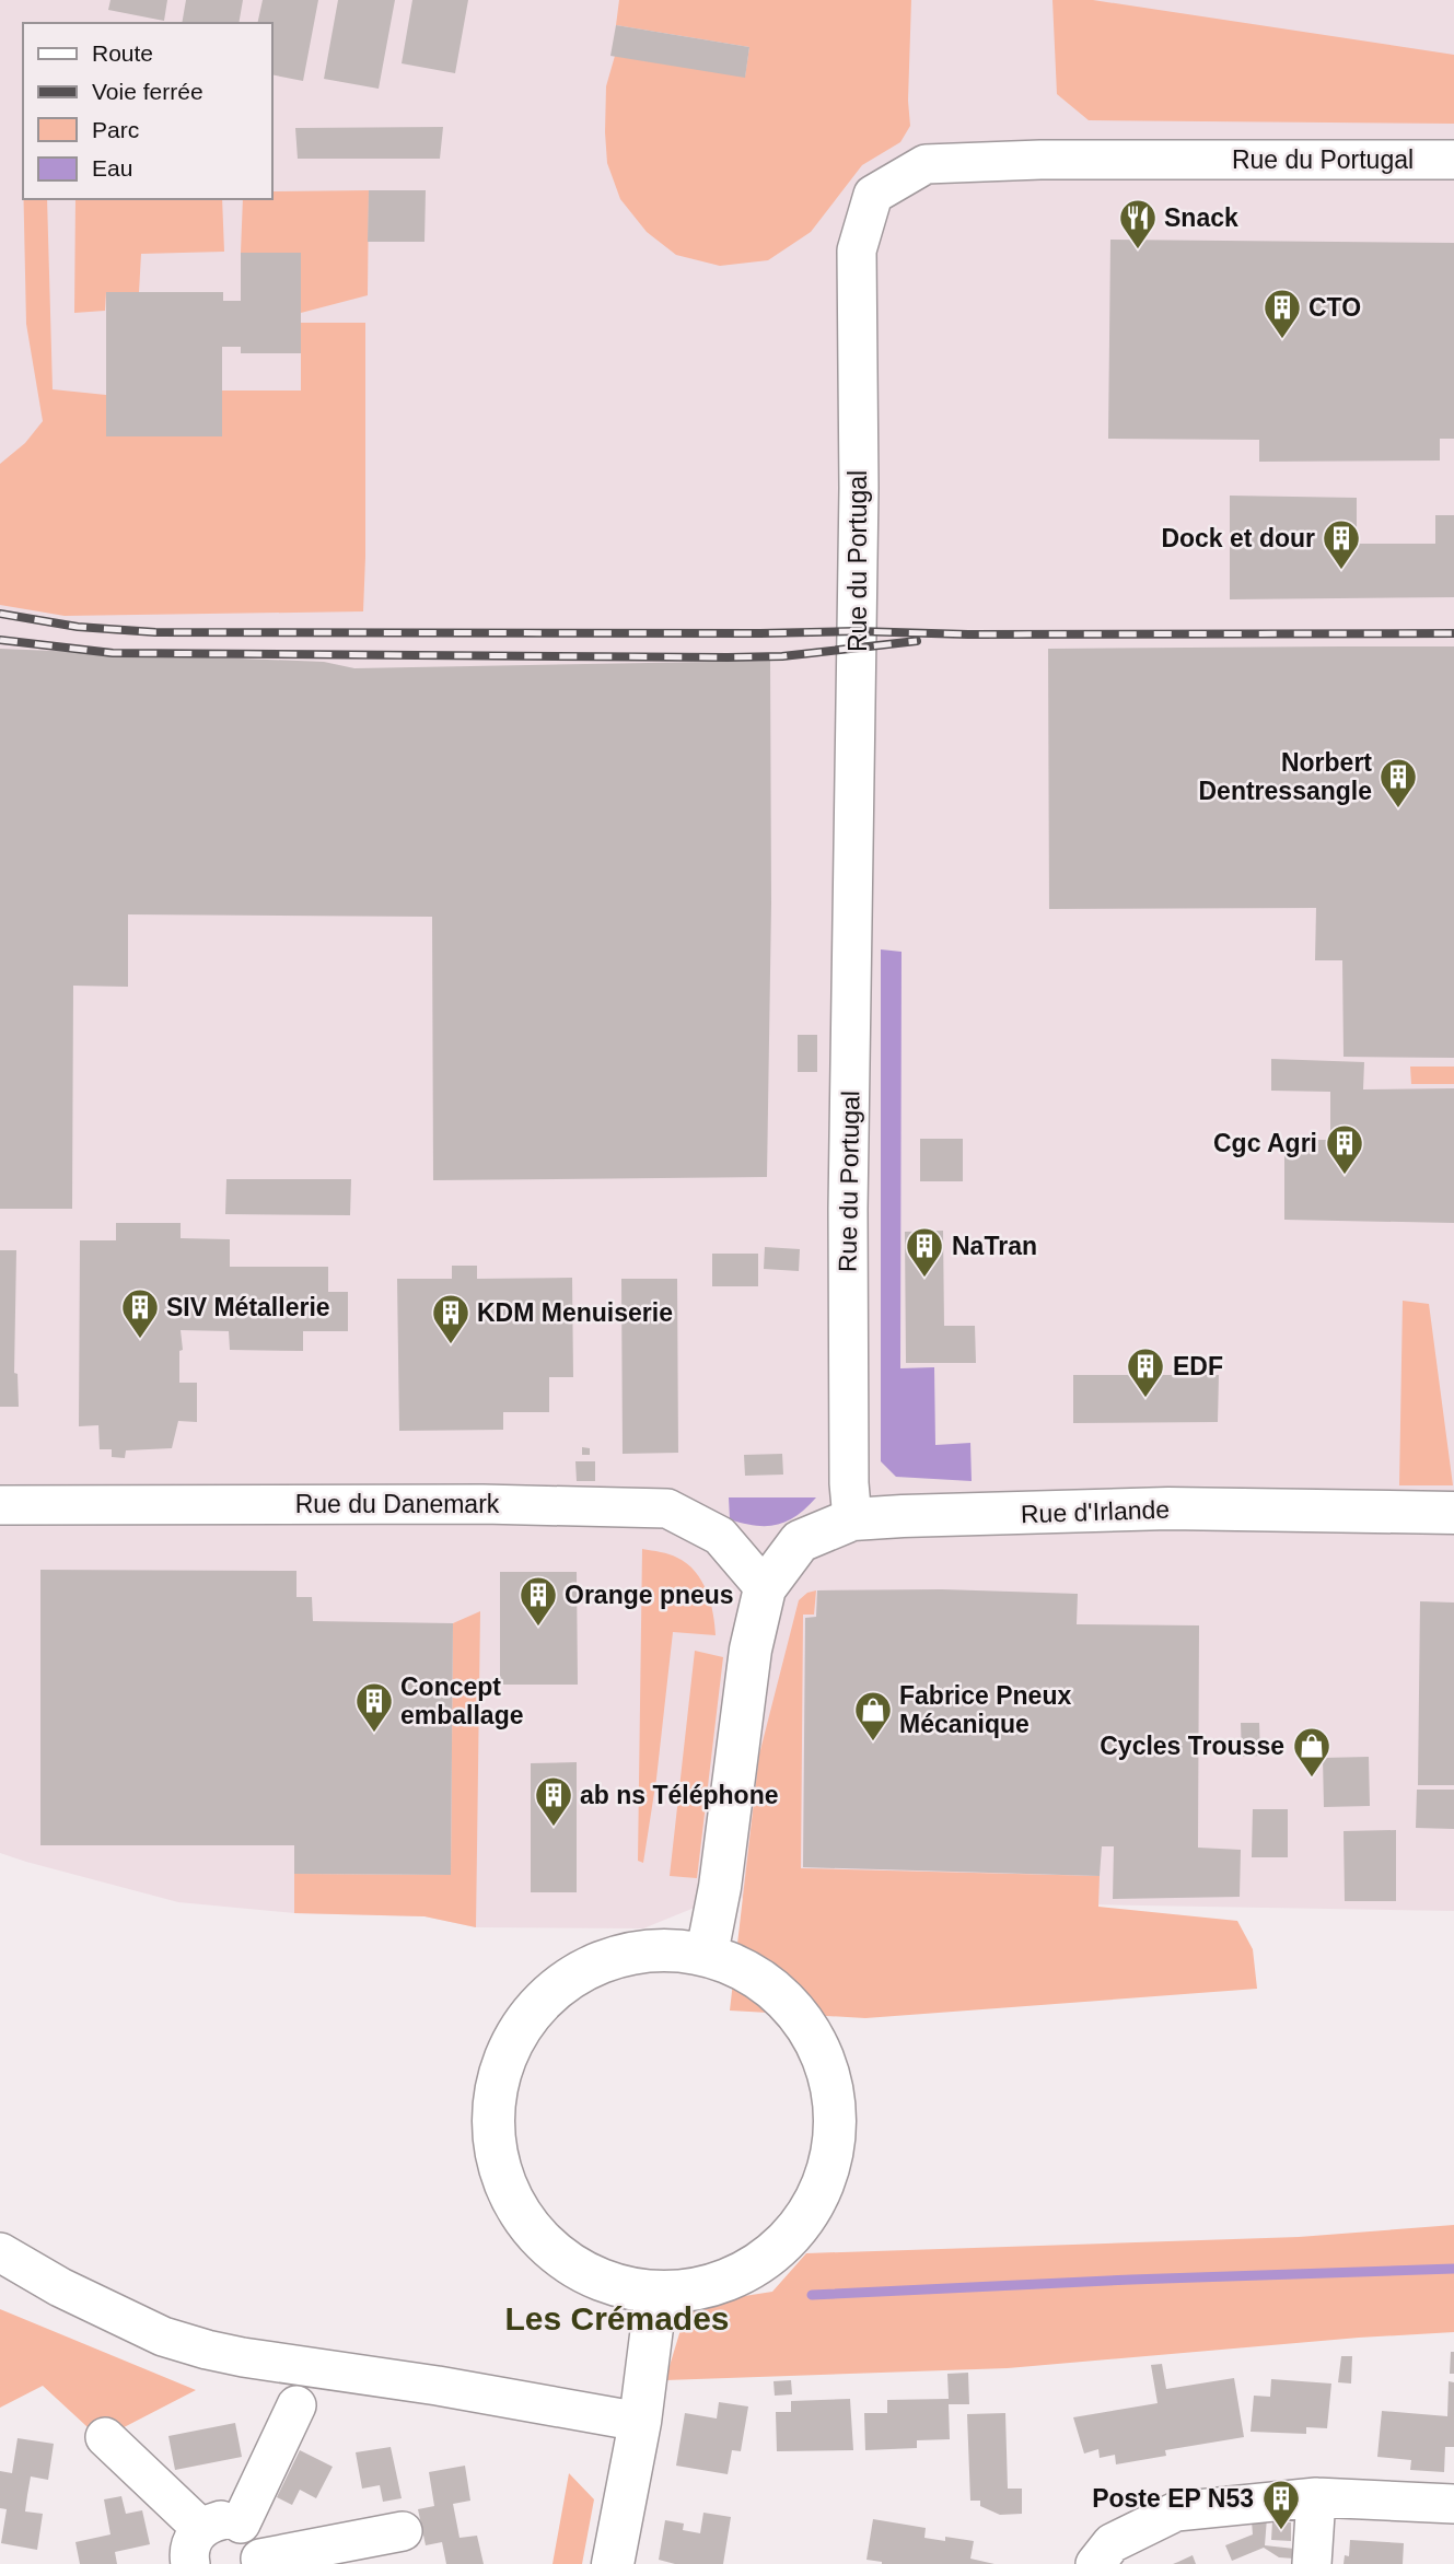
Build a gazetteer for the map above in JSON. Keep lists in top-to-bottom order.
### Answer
{
  "streets": {
    "street": ["Rue du Portugal", "Rue du Danemark", "Rue d'Irlande"]
  },
  "crossings": [
    ["Rue du Portugal", "Rue d'Irlande"],
    ["Rue du Danemark", "Rue d'Irlande"]
  ],
  "districts": ["Les Crémades"],
  "places": {
    "restaurant": ["Snack"],
    "building": [
      "CTO",
      "Dock et dour",
      "Norbert Dentressangle",
      "Cgc Agri",
      "NaTran",
      "SIV Métallerie",
      "KDM Menuiserie",
      "EDF",
      "Orange pneus",
      "Concept emballage",
      "ab ns Téléphone",
      "Poste EP N53"
    ],
    "shop": ["Fabrice Pneux Mécanique", "Cycles Trousse"]
  },
  "legend": [
    "Route",
    "Voie ferrée",
    "Parc",
    "Eau"
  ]
}
